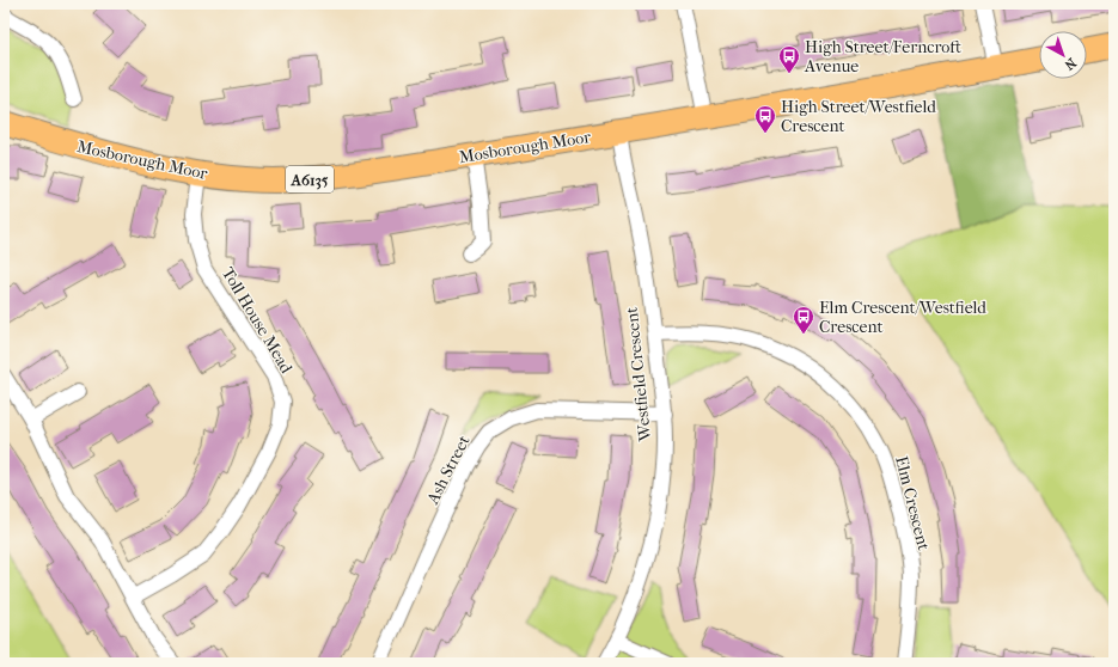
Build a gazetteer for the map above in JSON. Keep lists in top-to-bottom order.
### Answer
{
  "streets": {
    "main road": ["Mosborough Moor", "A6135"],
    "street": [
      "Toll House Mead",
      "Westfield Crescent",
      "Ash Street",
      "Elm Crescent"
    ]
  },
  "crossings": [
    ["Mosborough Moor", "Toll House Mead"],
    ["Mosborough Moor", "Westfield Crescent"],
    ["Westfield Crescent", "Ash Street"],
    ["Westfield Crescent", "Elm Crescent"]
  ],
  "places": {
    "bus stop": ["High Street/Ferncroft Avenue", "High Street/Westfield Crescent", "Elm Crescent/Westfield Crescent"]
  },
  "north": "bottom right"
}
